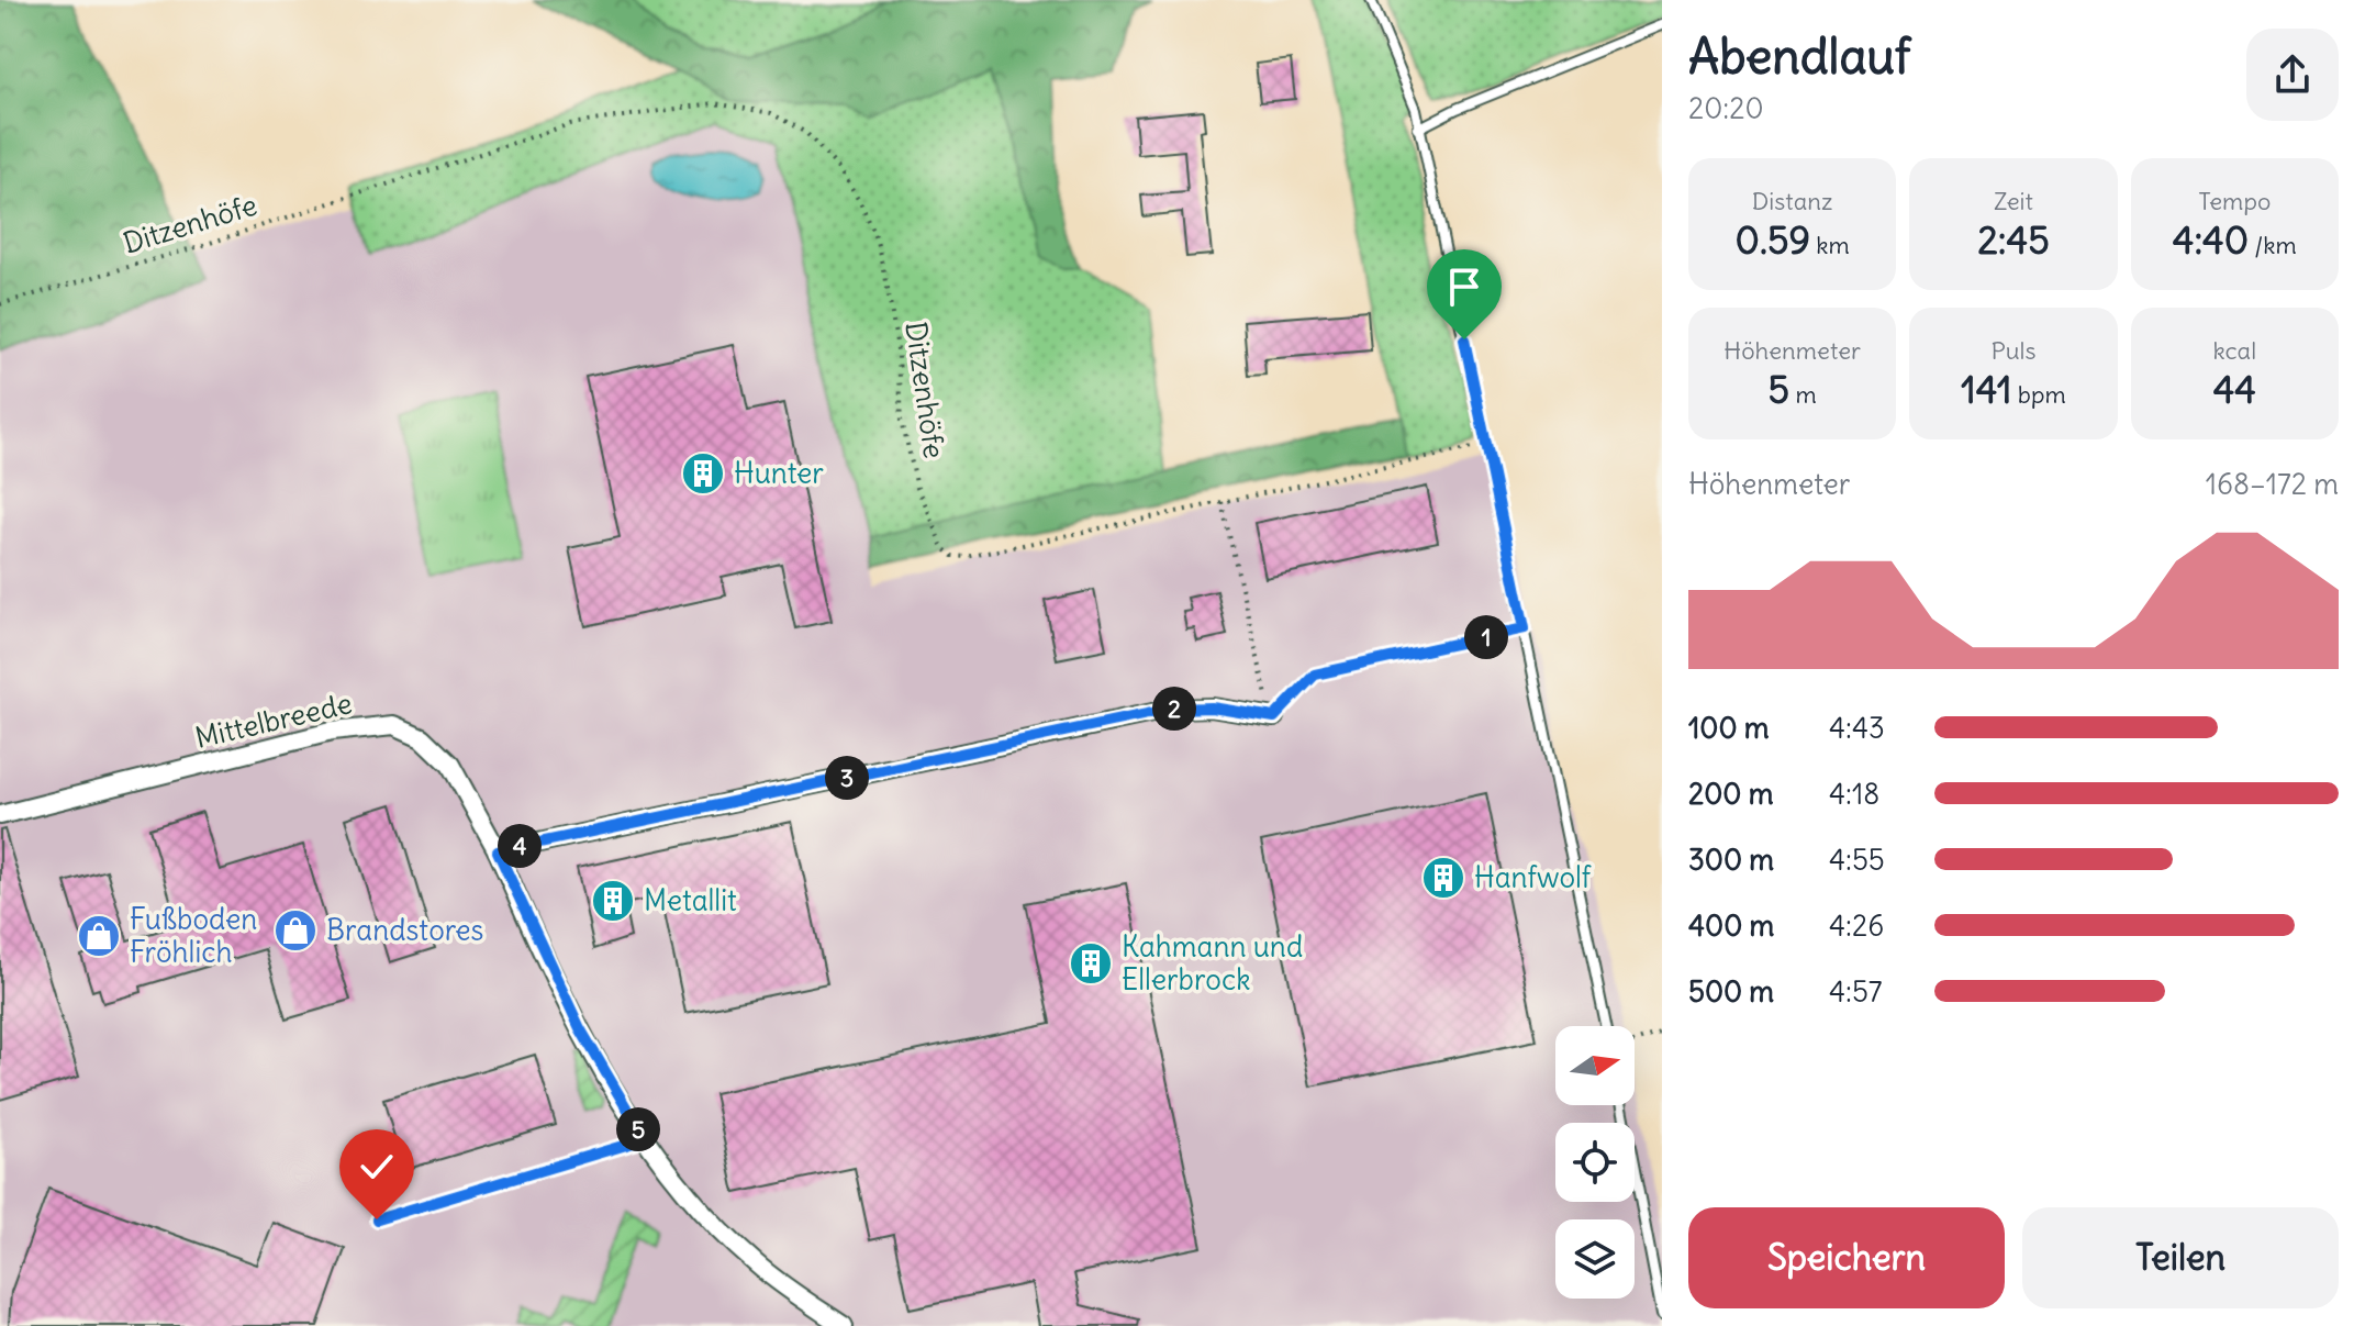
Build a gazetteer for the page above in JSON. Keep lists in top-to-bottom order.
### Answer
{
  "streets": {
    "street": ["Mittelbreede"],
    "path": ["Ditzenhöfe"]
  },
  "places": {
    "building": [
      "Hunter",
      "Hanfwolf",
      "Metallit",
      "Kahmann und Ellerbrock"
    ],
    "shop": ["Brandstores", "Fußboden Fröhlich"]
  },
  "north": "right",
  "page": {
    "heading": ["Abendlauf", "20:20"],
    "stats": [
      ["Distanz", "0.59 km"],
      ["Zeit", "2:45"],
      ["Tempo", "4:40 /km"],
      ["Höhenmeter", "5 m"],
      ["Puls", "141 bpm"],
      ["kcal", "44"]
    ],
    "chart": ["Höhenmeter", "168–172 m"],
    "pins": [
      "1",
      "2",
      "3",
      "4",
      "5"
    ],
    "list": [
      {
        "name": "100 m",
        "note": "4:43"
      },
      {
        "name": "200 m",
        "note": "4:18"
      },
      {
        "name": "300 m",
        "note": "4:55"
      },
      {
        "name": "400 m",
        "note": "4:26"
      },
      {
        "name": "500 m",
        "note": "4:57"
      }
    ],
    "buttons": ["Speichern", "Teilen"]
  }
}
